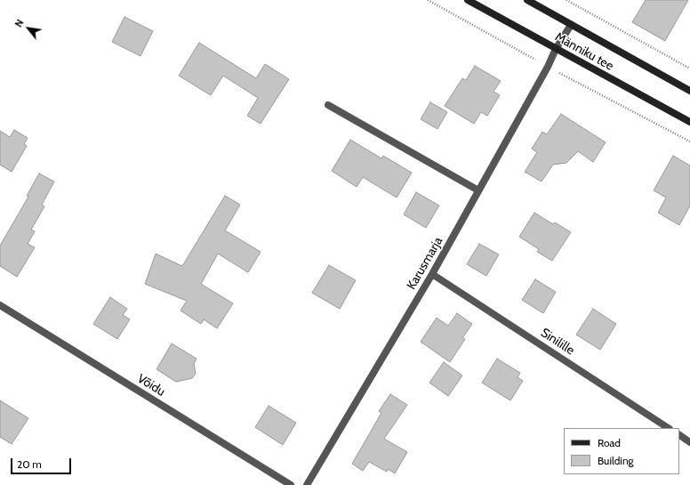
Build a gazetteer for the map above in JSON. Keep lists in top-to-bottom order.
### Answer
{
  "streets": {
    "street": [
      "Männiku tee",
      "Karusmarja",
      "Sinilille",
      "Võidu"
    ]
  },
  "crossings": [
    ["Männiku tee", "Karusmarja"],
    ["Karusmarja", "Sinilille"]
  ],
  "legend": ["Road", "Building"],
  "scale_bar": "20 m",
  "north": "top left"
}
